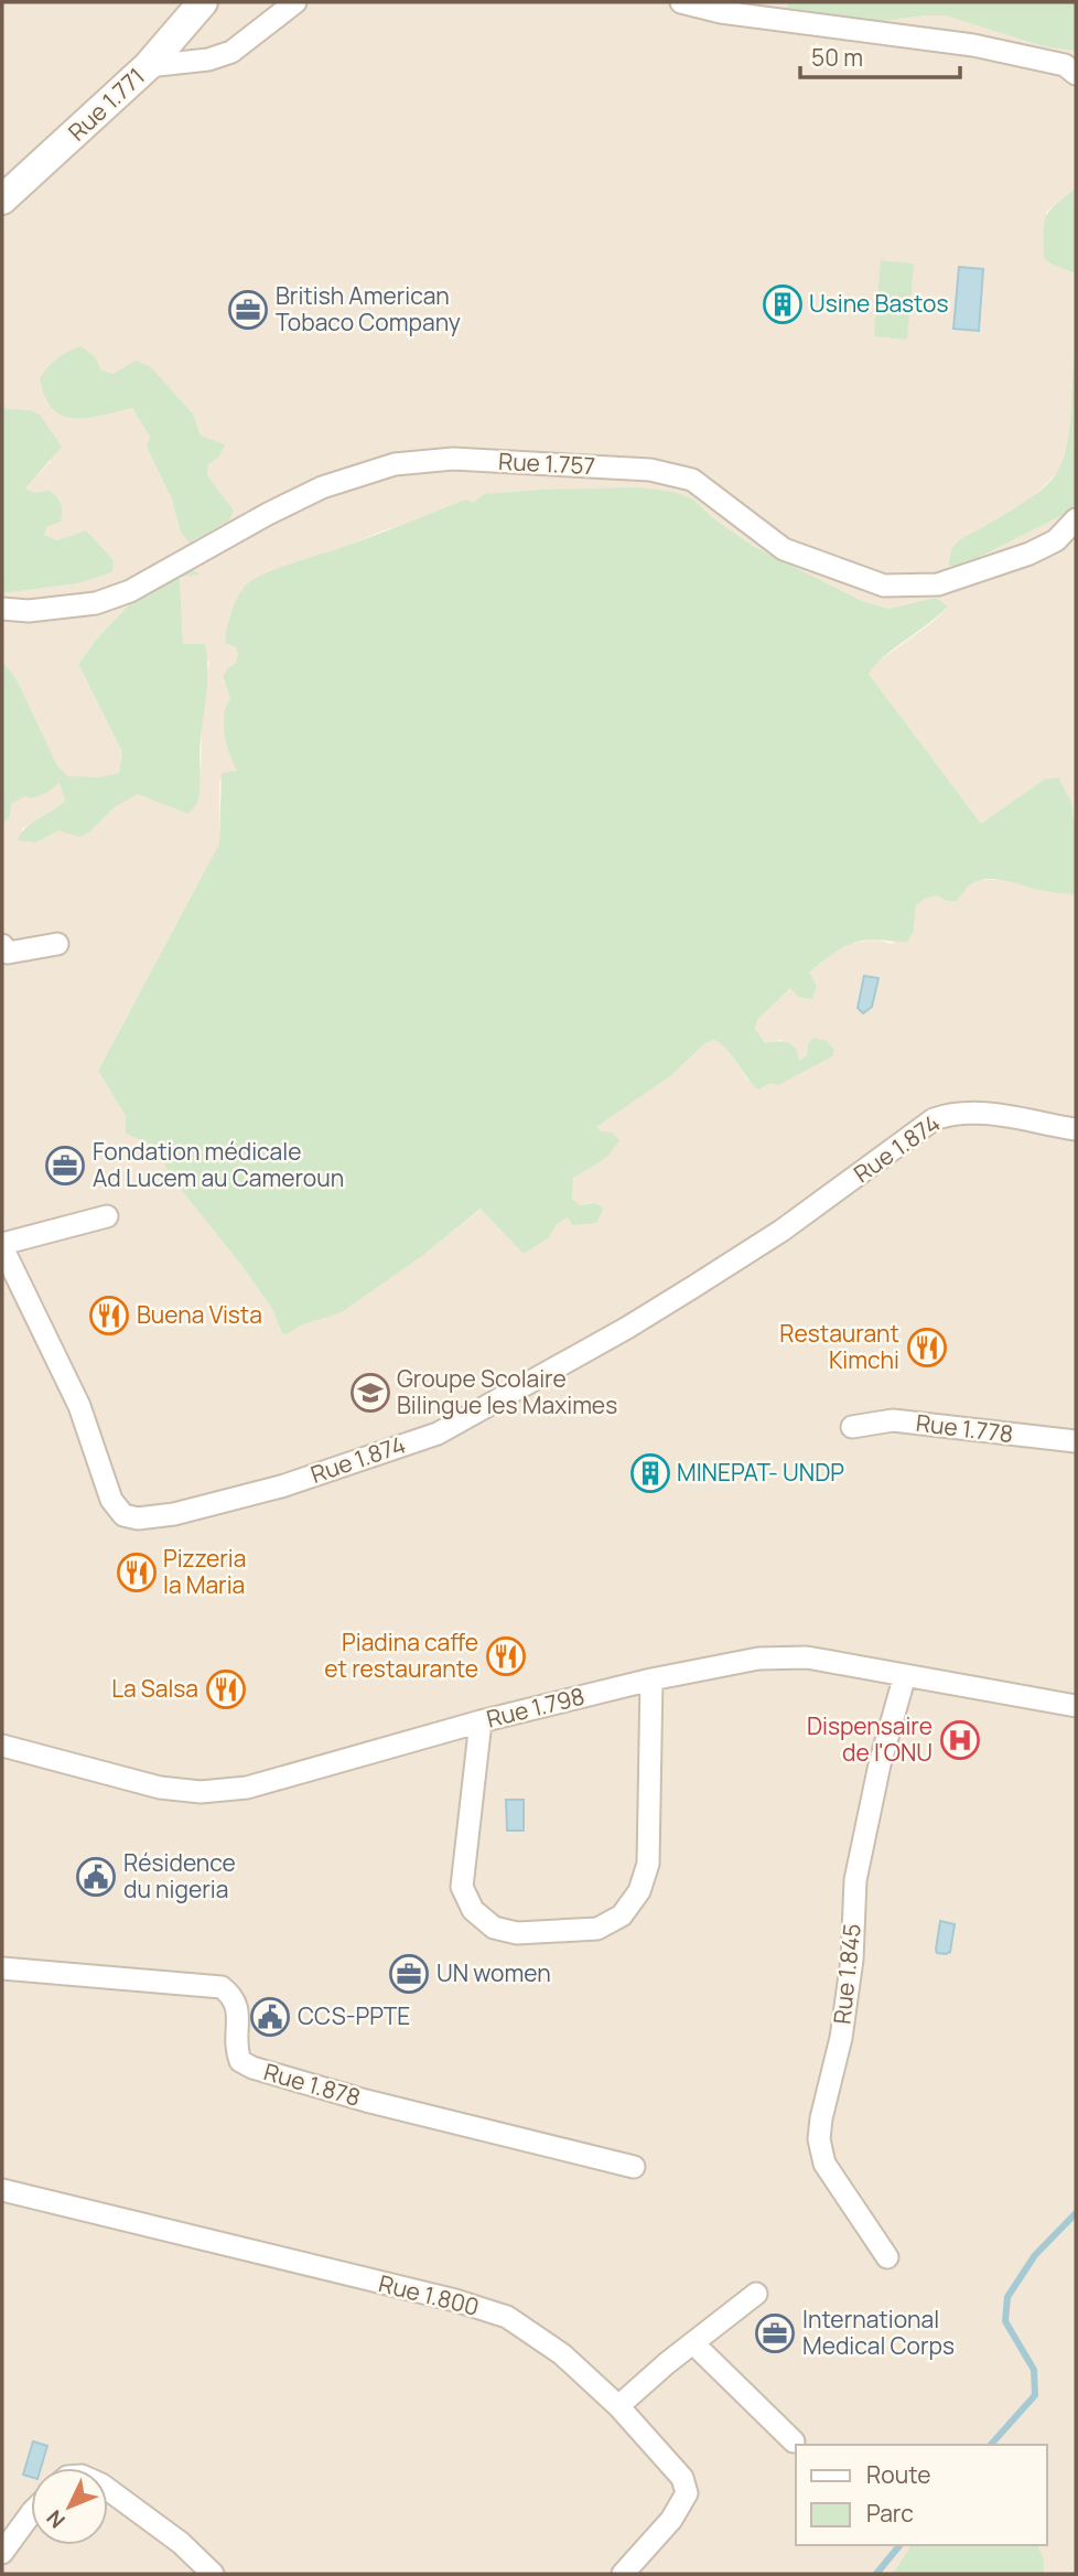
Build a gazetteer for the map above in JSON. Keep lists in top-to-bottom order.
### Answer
{
  "streets": {
    "street": [
      "Rue 1.771",
      "Rue 1.757",
      "Rue 1.874",
      "Rue 1.778",
      "Rue 1.798",
      "Rue 1.845",
      "Rue 1.878",
      "Rue 1.800"
    ]
  },
  "crossings": [
    ["Rue 1.798", "Rue 1.845"]
  ],
  "places": {
    "building": ["Usine Bastos", "MINEPAT- UNDP"],
    "office": [
      "British American Tobaco Company",
      "Fondation médicale Ad Lucem au Cameroun",
      "UN women",
      "International Medical Corps"
    ],
    "restaurant": [
      "Buena Vista",
      "Restaurant Kimchi",
      "Pizzeria la Maria",
      "Piadina caffe et restaurante",
      "La Salsa"
    ],
    "school or university": ["Groupe Scolaire Bilingue les Maximes"],
    "hospital": ["Dispensaire de l'ONU"],
    "public building": ["Résidence du nigeria", "CCS-PPTE"]
  },
  "legend": ["Route", "Parc"],
  "scale_bar": "50 m",
  "north": "bottom left"
}
